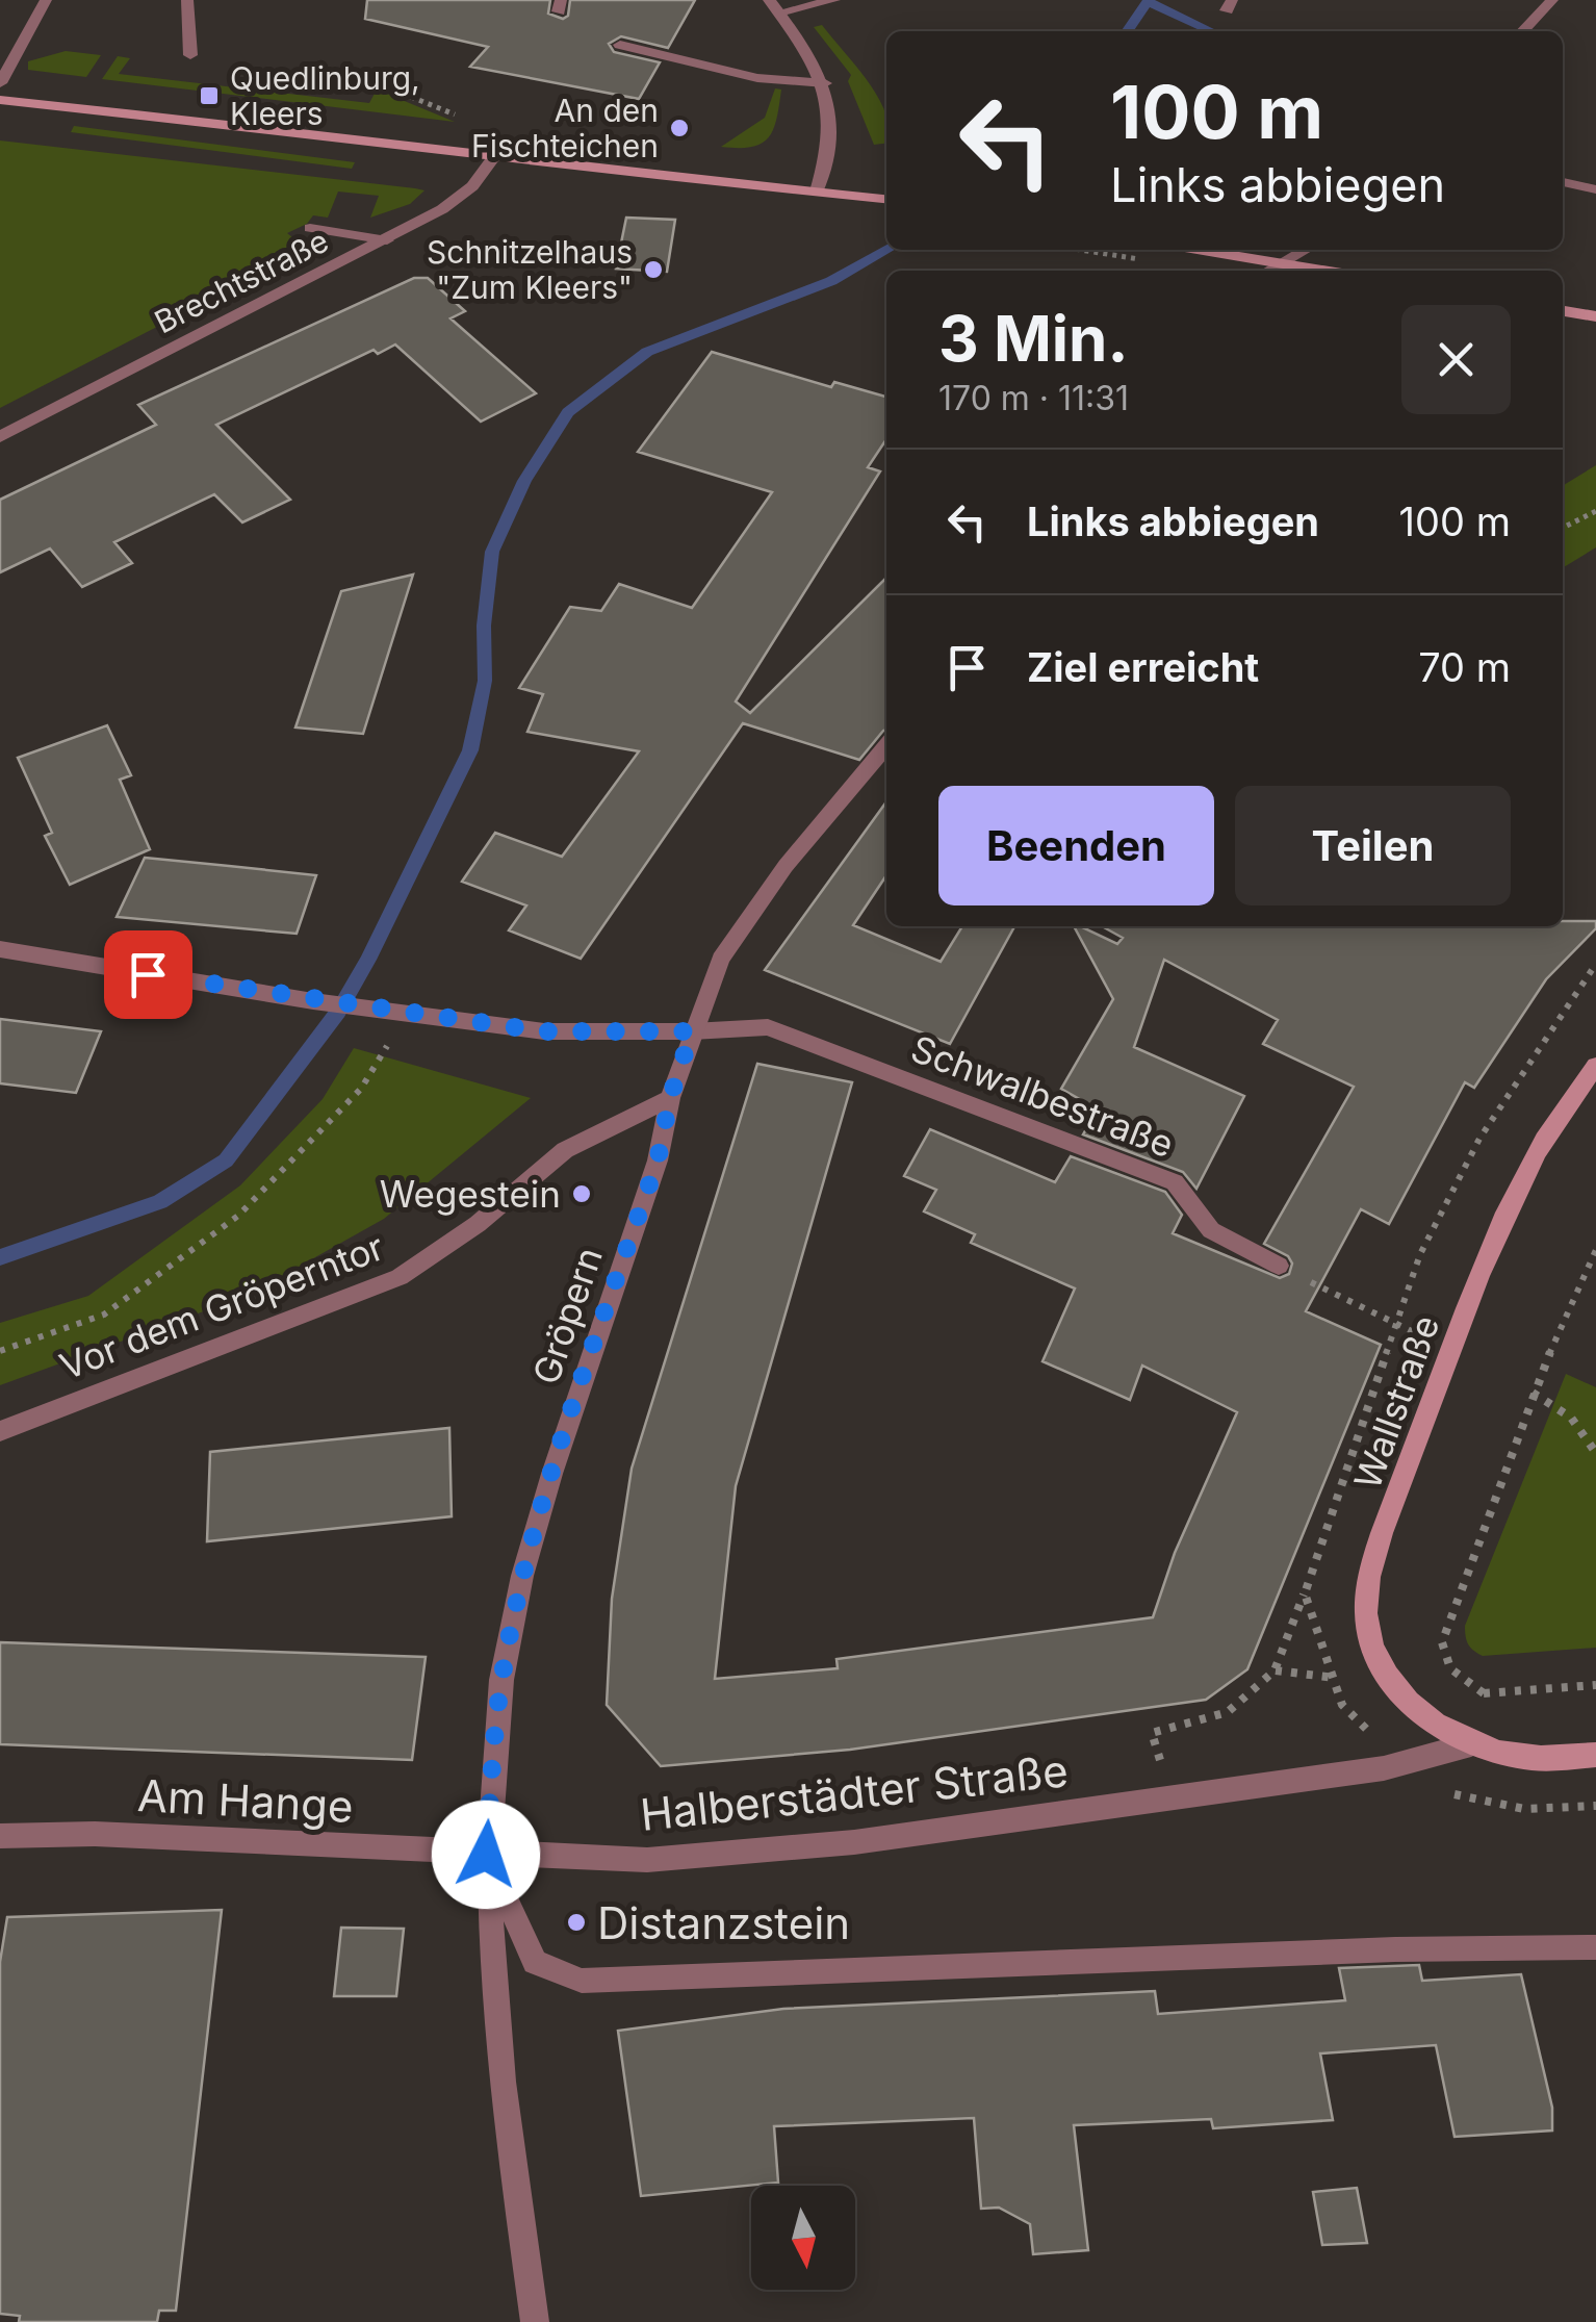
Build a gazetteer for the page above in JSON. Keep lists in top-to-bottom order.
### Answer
{
  "streets": {
    "main road": ["Wallstraße", "Halberstädter Straße"],
    "street": [
      "Brechtstraße",
      "Schwalbestraße",
      "Vor dem Gröperntor",
      "Gröpern",
      "Am Hange"
    ]
  },
  "crossings": [
    ["Schwalbestraße", "Gröpern"],
    ["Vor dem Gröperntor", "Gröpern"],
    ["Gröpern", "Halberstädter Straße"],
    ["Gröpern", "Am Hange"],
    ["Wallstraße", "Halberstädter Straße"],
    ["Halberstädter Straße", "Am Hange"]
  ],
  "places": {
    "transit": ["Quedlinburg, Kleers"],
    "other": [
      "An den Fischteichen",
      "Schnitzelhaus \"Zum Kleers\"",
      "Wegestein",
      "Distanzstein"
    ]
  },
  "north": "bottom",
  "page": {
    "turn": ["100 m", "Links abbiegen"],
    "heading": ["3 Min.", "170 m · 11:31"],
    "list": [
      {
        "name": "Links abbiegen",
        "value": "100 m"
      },
      {
        "name": "Ziel erreicht",
        "value": "70 m"
      }
    ],
    "buttons": ["Beenden", "Teilen"]
  }
}
